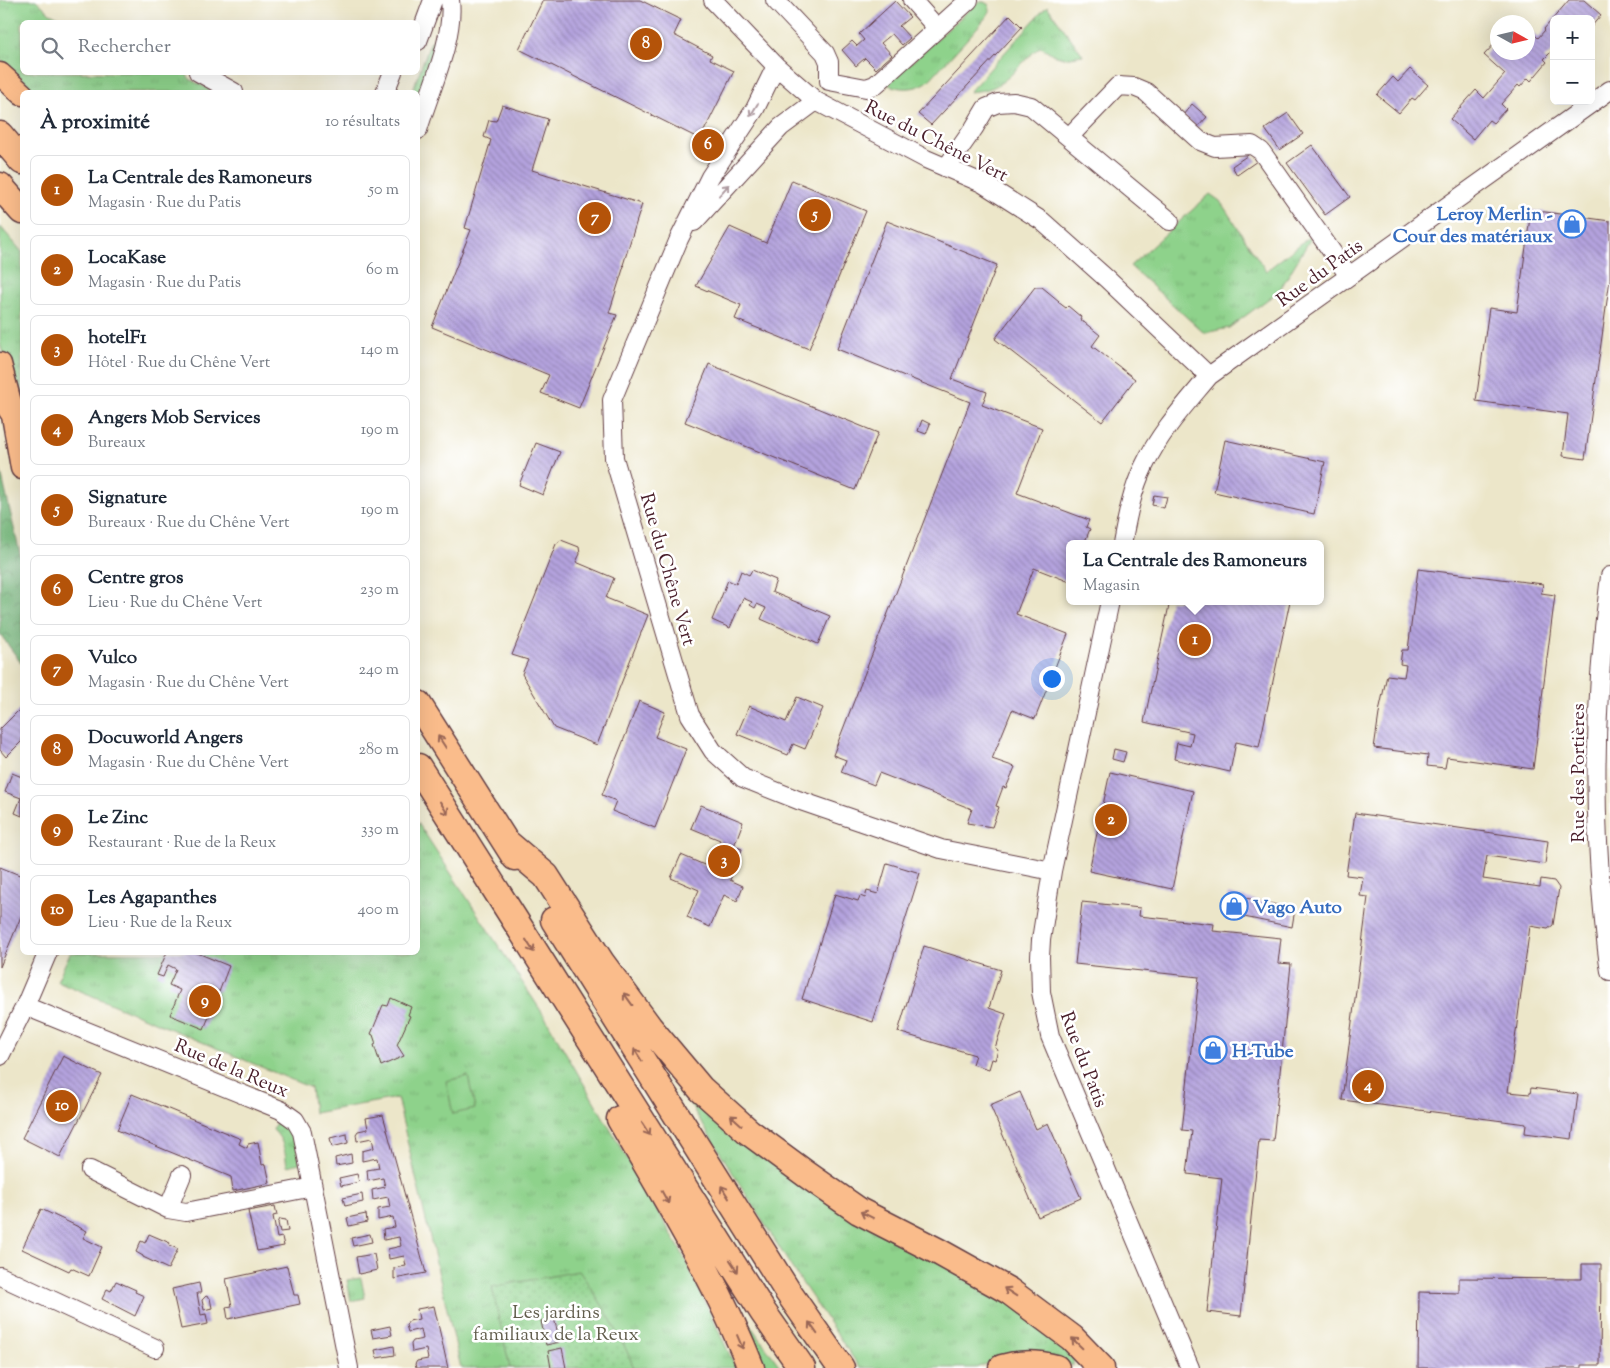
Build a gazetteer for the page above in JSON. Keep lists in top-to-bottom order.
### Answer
{
  "streets": {
    "street": [
      "Rue du Chêne Vert",
      "Rue du Patis",
      "Rue des Portières",
      "Rue de la Reux"
    ]
  },
  "crossings": [
    ["Rue du Chêne Vert", "Rue du Patis"]
  ],
  "parks": ["Les jardins familiaux de la Reux"],
  "places": {
    "shop": ["Leroy Merlin - Cour des matériaux", "Vago Auto", "H-Tube"]
  },
  "north": "right",
  "page": {
    "map_buttons": ["+", "−"],
    "search": "Rechercher",
    "pins": [
      "8",
      "6",
      "5",
      "7",
      "1",
      "2",
      "3",
      "9",
      "4",
      "10"
    ],
    "heading": ["À proximité", "10 résultats"],
    "list": [
      {
        "mark": "1",
        "name": "La Centrale des Ramoneurs",
        "note": "Magasin · Rue du Patis",
        "value": "50 m"
      },
      {
        "mark": "2",
        "name": "LocaKase",
        "note": "Magasin · Rue du Patis",
        "value": "60 m"
      },
      {
        "mark": "3",
        "name": "hotelF1",
        "note": "Hôtel · Rue du Chêne Vert",
        "value": "140 m"
      },
      {
        "mark": "4",
        "name": "Angers Mob Services",
        "note": "Bureaux",
        "value": "190 m"
      },
      {
        "mark": "5",
        "name": "Signature",
        "note": "Bureaux · Rue du Chêne Vert",
        "value": "190 m"
      },
      {
        "mark": "6",
        "name": "Centre gros",
        "note": "Lieu · Rue du Chêne Vert",
        "value": "230 m"
      },
      {
        "mark": "7",
        "name": "Vulco",
        "note": "Magasin · Rue du Chêne Vert",
        "value": "240 m"
      },
      {
        "mark": "8",
        "name": "Docuworld Angers",
        "note": "Magasin · Rue du Chêne Vert",
        "value": "280 m"
      },
      {
        "mark": "9",
        "name": "Le Zinc",
        "note": "Restaurant · Rue de la Reux",
        "value": "330 m"
      },
      {
        "mark": "10",
        "name": "Les Agapanthes",
        "note": "Lieu · Rue de la Reux",
        "value": "400 m"
      }
    ],
    "popup": ["La Centrale des Ramoneurs", "Magasin"]
  }
}
